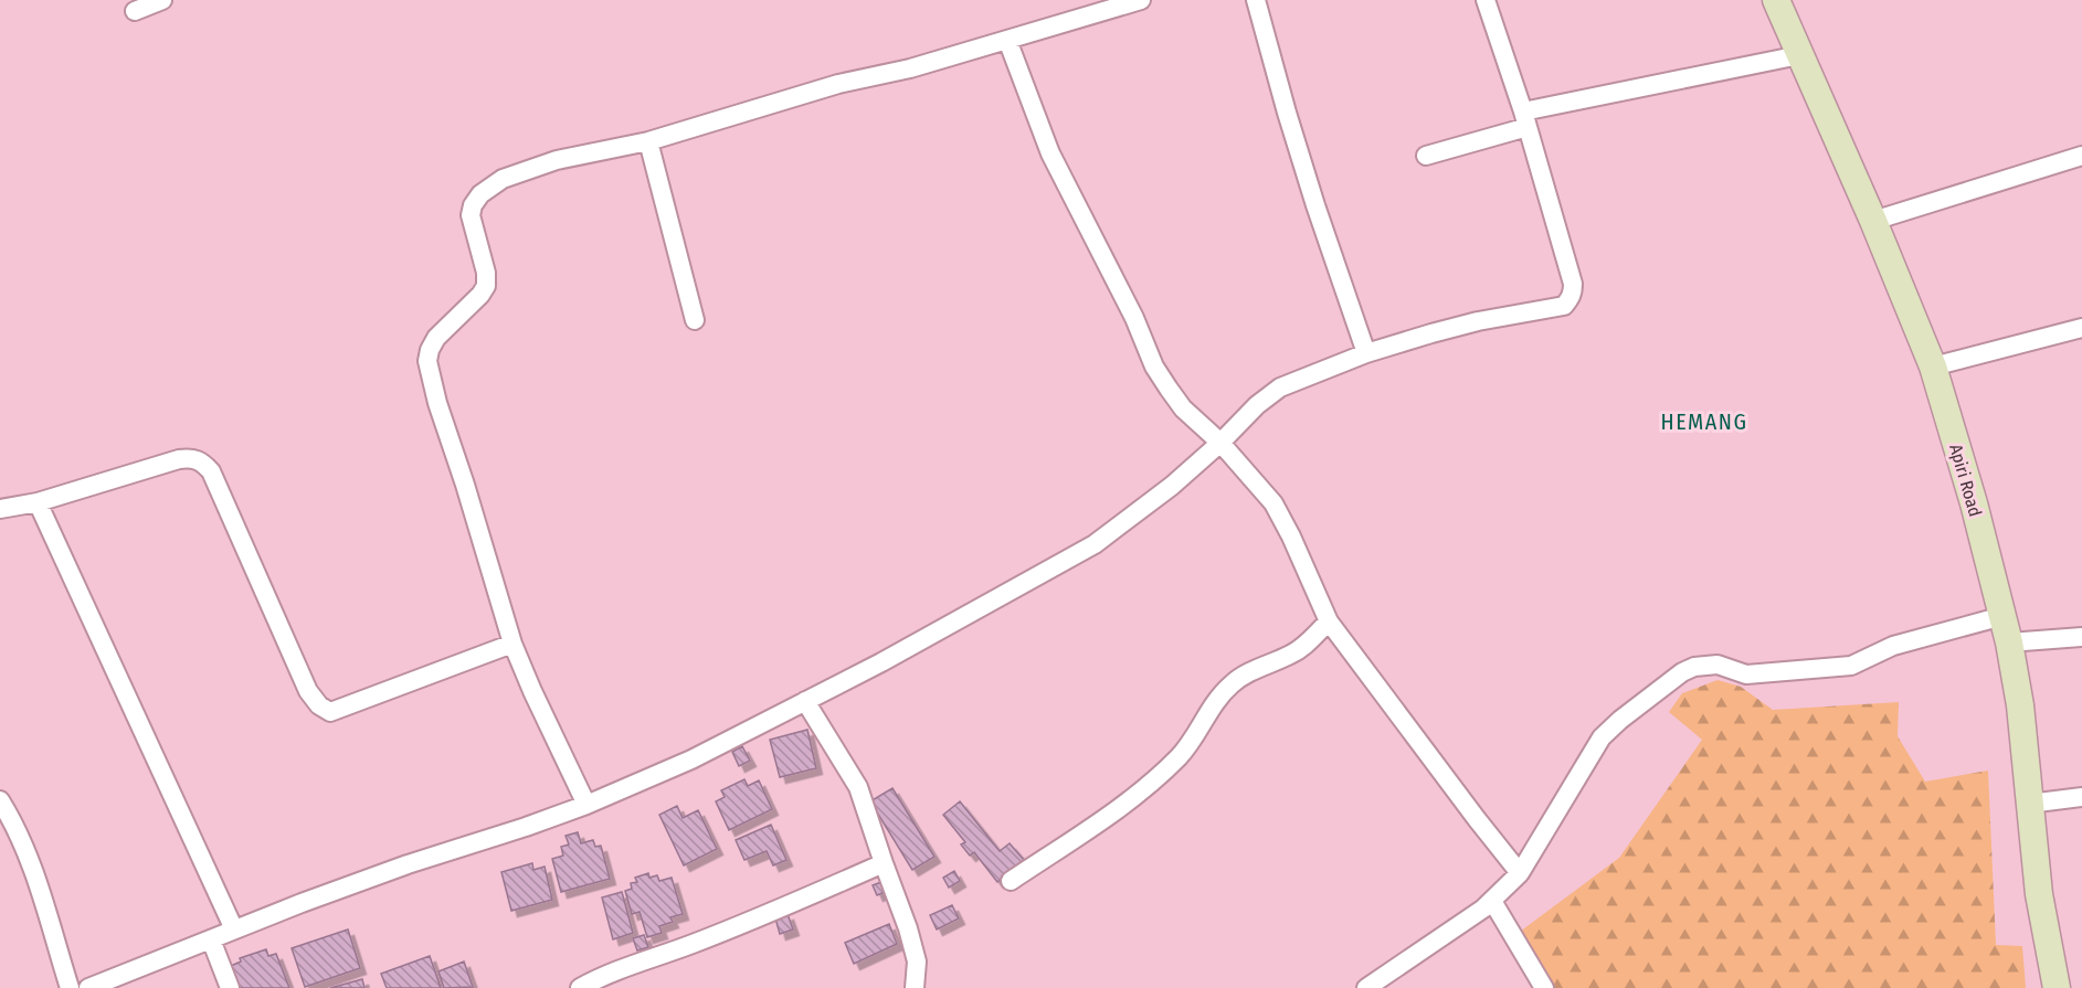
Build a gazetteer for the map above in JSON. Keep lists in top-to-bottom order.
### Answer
{
  "streets": {
    "street": ["Apiri Road"]
  },
  "districts": ["HEMANG"]
}
